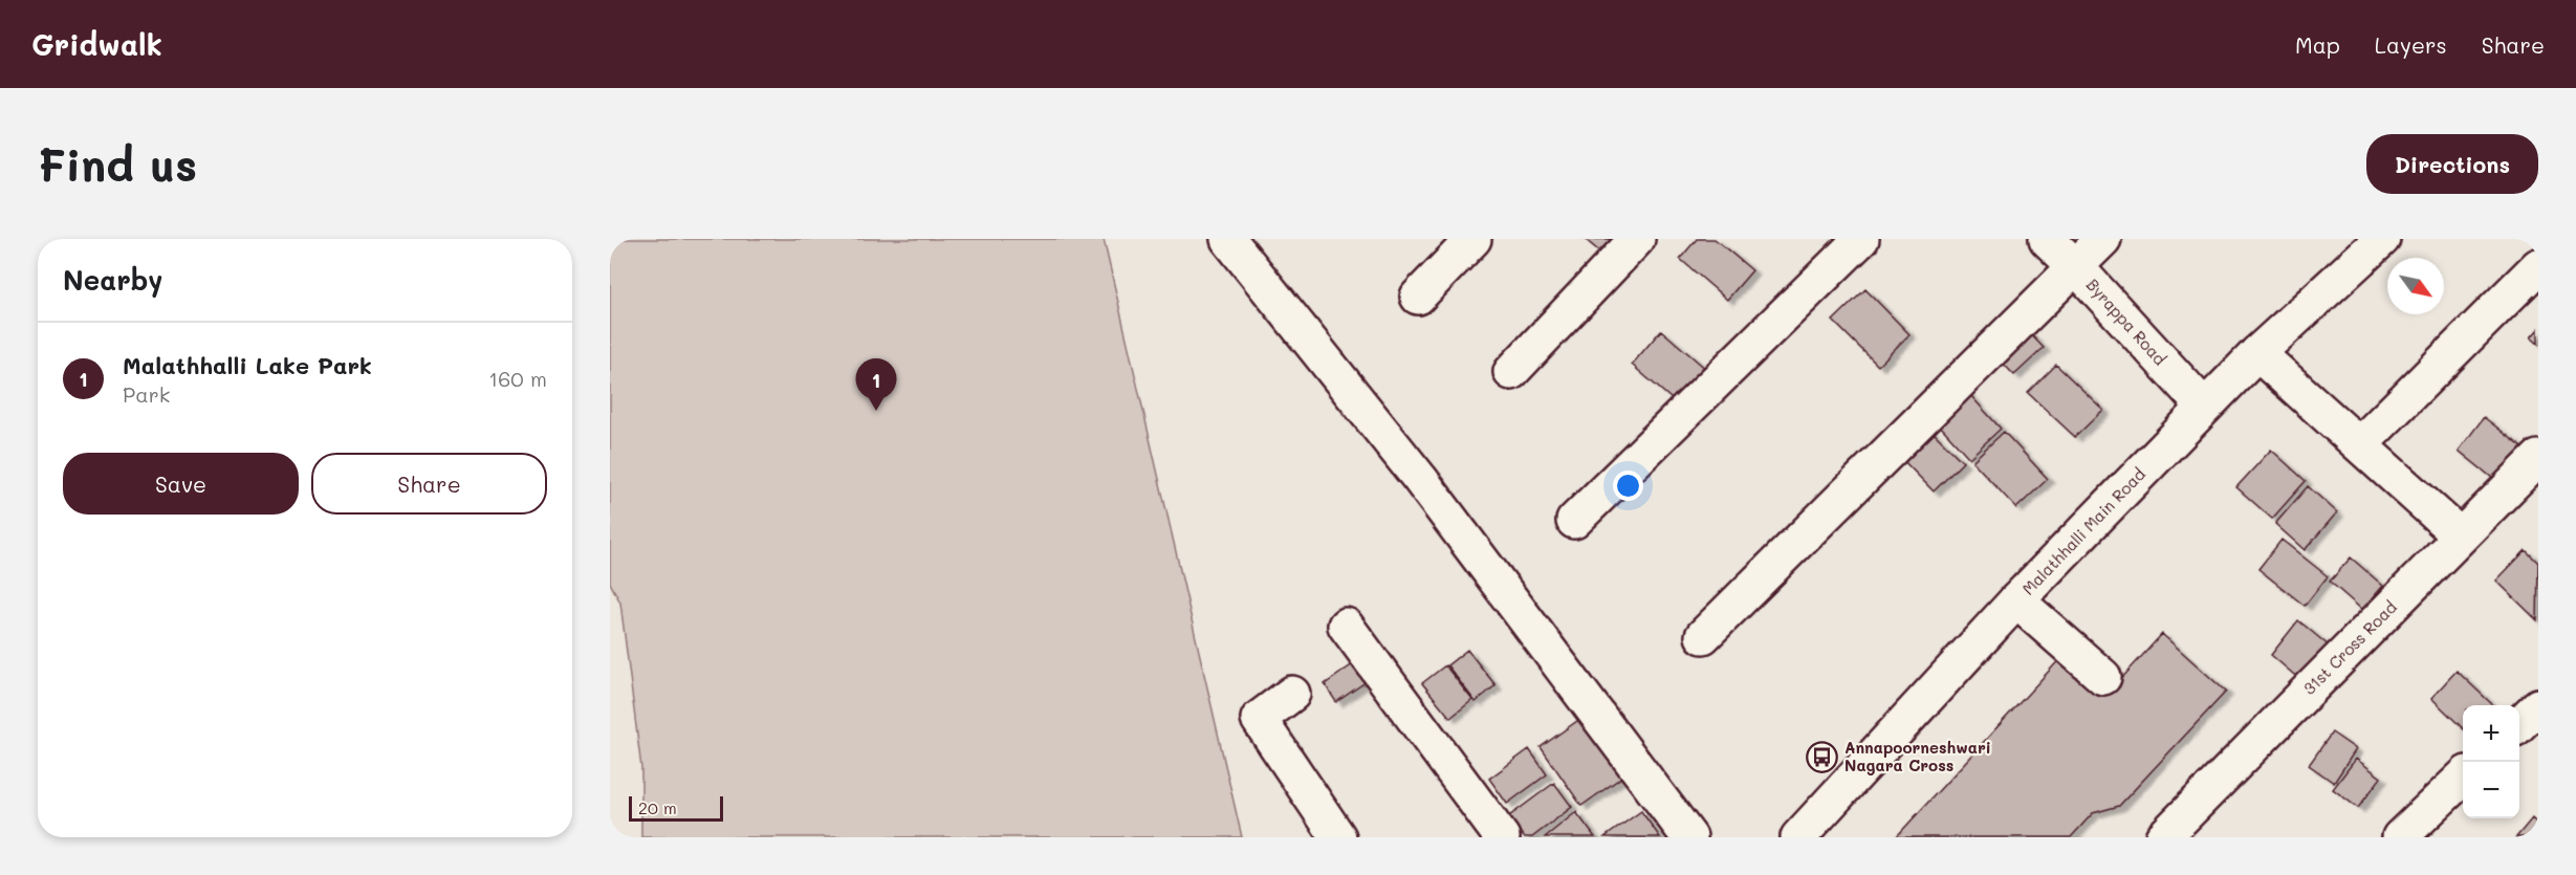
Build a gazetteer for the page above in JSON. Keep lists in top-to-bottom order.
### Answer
{
  "streets": {
    "street": ["Byrappa Road", "Malathhalli Main Road", "31st Cross Road"]
  },
  "crossings": [
    ["Byrappa Road", "Malathhalli Main Road"]
  ],
  "places": {
    "bus stop": ["Annapoorneshwari Nagara Cross"]
  },
  "scale_bar": "20 m",
  "north": "bottom right",
  "page": {
    "header": "Gridwalk",
    "nav": ["Map", "Layers", "Share"],
    "buttons": [
      "Directions",
      ["Save", "Share"]
    ],
    "title": "Find us",
    "heading": "Nearby",
    "list": [
      {
        "mark": "1",
        "name": "Malathhalli Lake Park",
        "note": "Park",
        "value": "160 m"
      }
    ],
    "pins": "1",
    "map_buttons": ["+", "−"],
    "scale": "20 m"
  }
}
